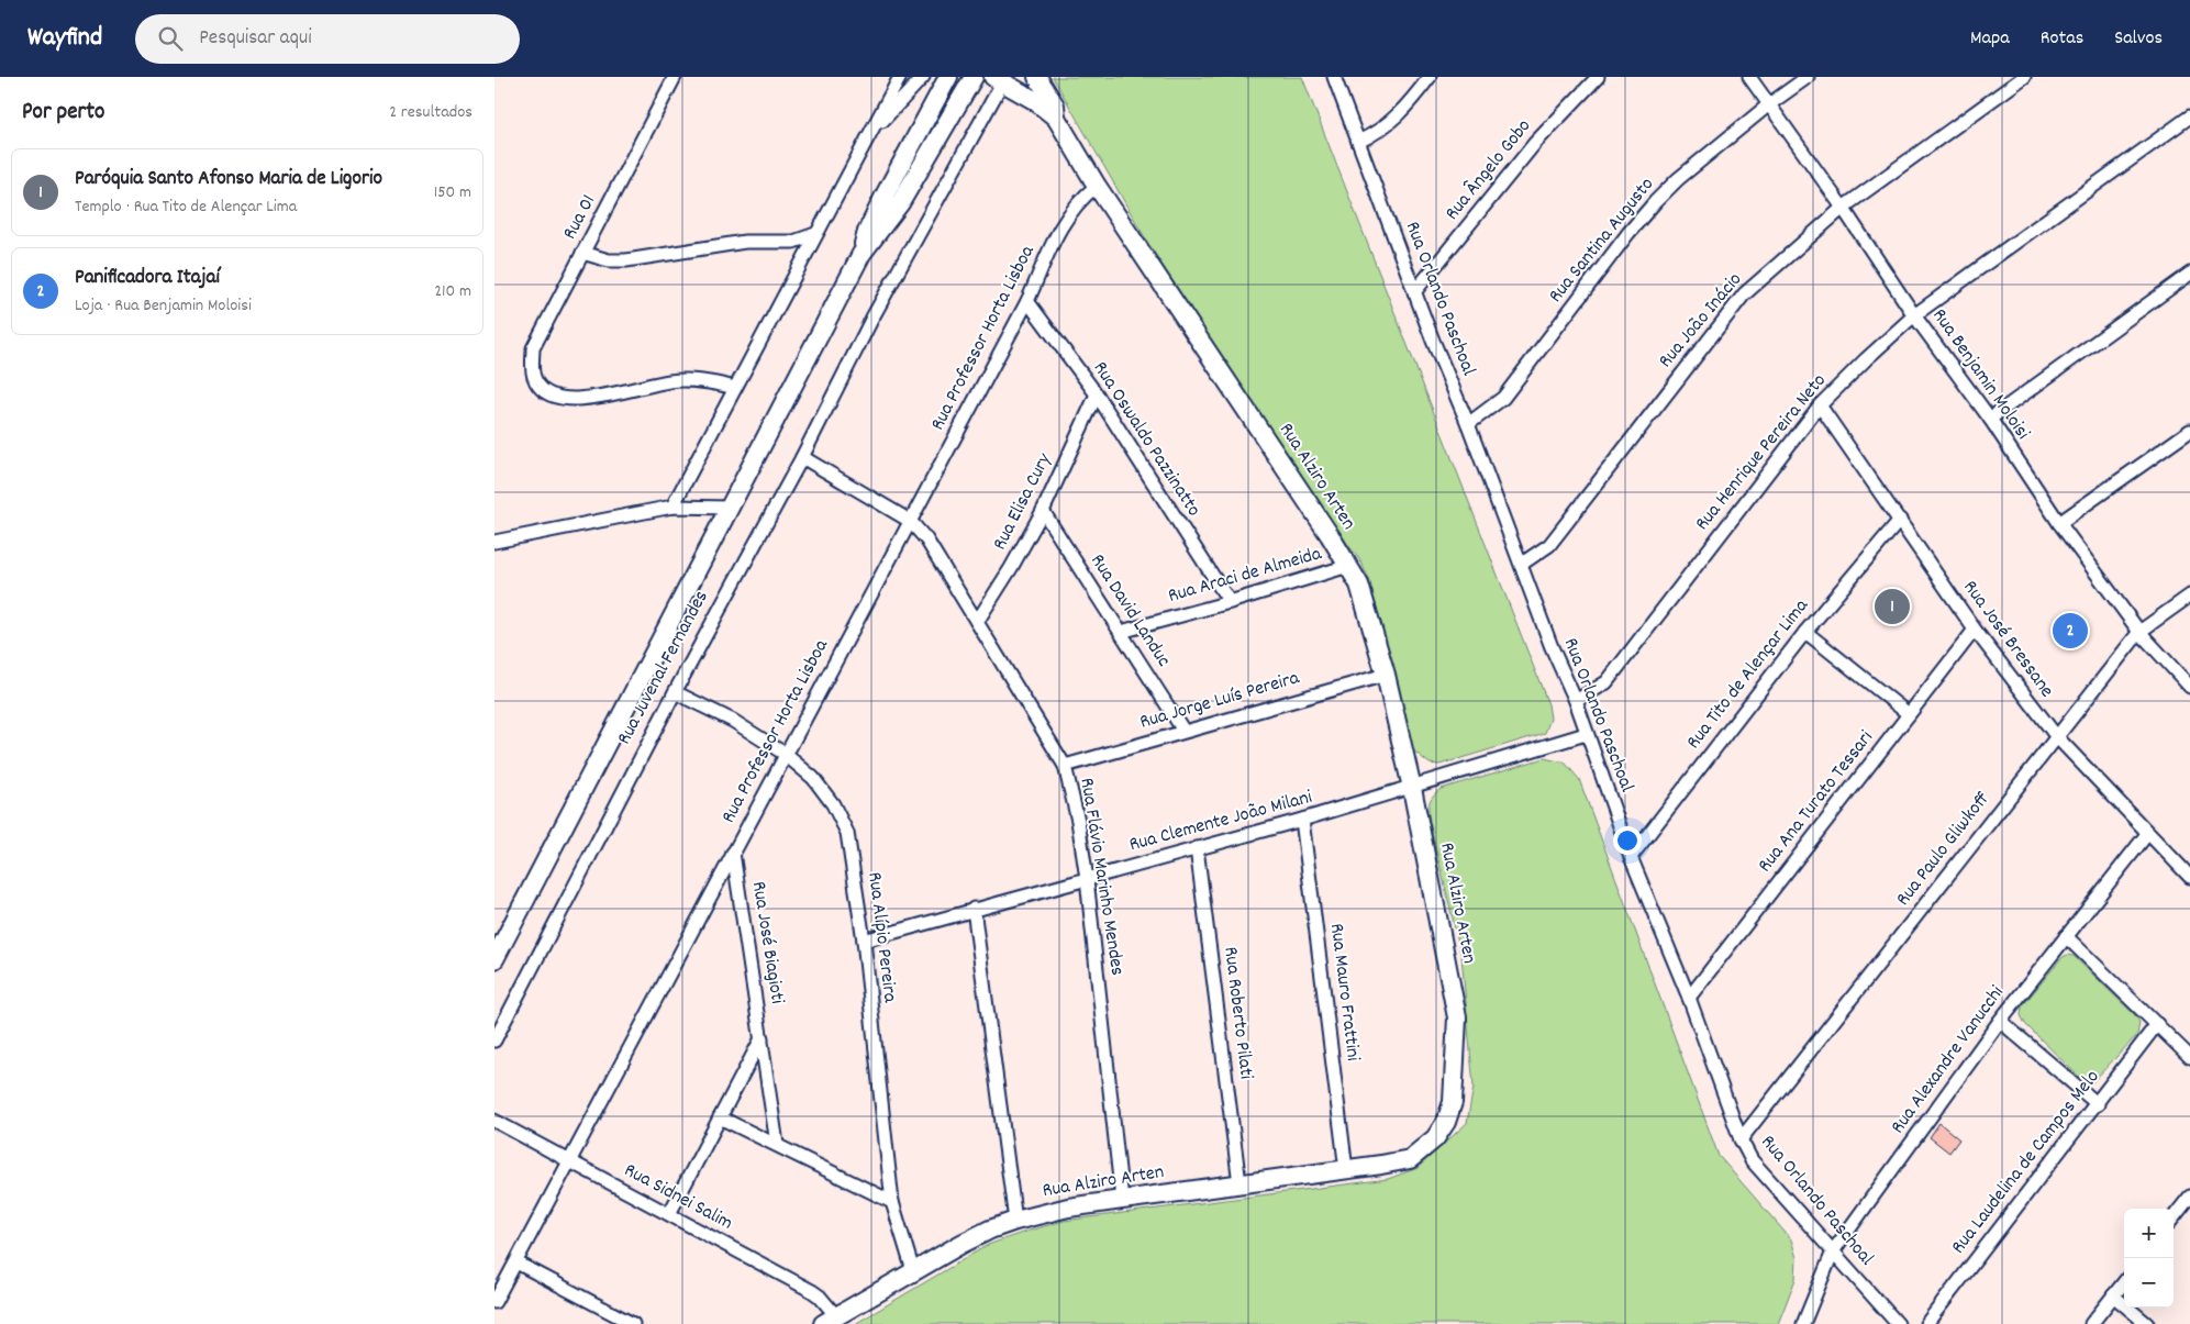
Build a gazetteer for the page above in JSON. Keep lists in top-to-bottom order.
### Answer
{
  "streets": {
    "street": [
      "Rua Ângelo Gobo",
      "Rua 01",
      "Rua Santina Augusto",
      "Rua Orlando Paschoal",
      "Rua João Inácio",
      "Rua Professor Horta Lisboa",
      "Rua Benjamin Moloisi",
      "Rua Oswaldo Pazzinatto",
      "Rua Henrique Pereira Neto",
      "Rua Alziro Arten",
      "Rua Elisa Cury",
      "Rua Araci de Almeida",
      "Rua David Landuc",
      "Rua José Bressane",
      "Rua Juvenal Fernandes",
      "Rua Tito de Alençar Lima",
      "Rua Jorge Luís Pereira",
      "Rua Ana Turato Tessari",
      "Rua Clemente João Milani",
      "Rua Paulo Gliwkoff",
      "Rua Flávio Marinho Mendes",
      "Rua Alípio Pereira",
      "Rua José Biagioti",
      "Rua Mauro Frattini",
      "Rua Roberto Pilati",
      "Rua Alexandre Vanucchi",
      "Rua Laudelina de Campos Melo",
      "Rua Sidnei Salim"
    ]
  },
  "crossings": [
    ["Rua Ângelo Gobo", "Rua Orlando Paschoal"],
    ["Rua Santina Augusto", "Rua Orlando Paschoal"],
    ["Rua Santina Augusto", "Rua Benjamin Moloisi"],
    ["Rua Orlando Paschoal", "Rua João Inácio"],
    ["Rua Orlando Paschoal", "Rua Henrique Pereira Neto"],
    ["Rua Orlando Paschoal", "Rua Tito de Alençar Lima"],
    ["Rua Orlando Paschoal", "Rua Ana Turato Tessari"],
    ["Rua Orlando Paschoal", "Rua Clemente João Milani"],
    ["Rua Orlando Paschoal", "Rua Paulo Gliwkoff"],
    ["Rua Orlando Paschoal", "Rua Alexandre Vanucchi"],
    ["Rua João Inácio", "Rua Benjamin Moloisi"],
    ["Rua Professor Horta Lisboa", "Rua Oswaldo Pazzinatto"],
    ["Rua Professor Horta Lisboa", "Rua Alziro Arten"],
    ["Rua Professor Horta Lisboa", "Rua Flávio Marinho Mendes"],
    ["Rua Professor Horta Lisboa", "Rua Alípio Pereira"],
    ["Rua Professor Horta Lisboa", "Rua José Biagioti"],
    ["Rua Professor Horta Lisboa", "Rua Sidnei Salim"],
    ["Rua Benjamin Moloisi", "Rua Henrique Pereira Neto"],
    ["Rua Benjamin Moloisi", "Rua Paulo Gliwkoff"],
    ["Rua Oswaldo Pazzinatto", "Rua Elisa Cury"],
    ["Rua Oswaldo Pazzinatto", "Rua Araci de Almeida"],
    ["Rua Henrique Pereira Neto", "Rua José Bressane"],
    ["Rua Alziro Arten", "Rua Araci de Almeida"],
    ["Rua Alziro Arten", "Rua Juvenal Fernandes"],
    ["Rua Alziro Arten", "Rua Jorge Luís Pereira"],
    ["Rua Alziro Arten", "Rua Clemente João Milani"],
    ["Rua Alziro Arten", "Rua Flávio Marinho Mendes"],
    ["Rua Alziro Arten", "Rua Alípio Pereira"],
    ["Rua Alziro Arten", "Rua Mauro Frattini"],
    ["Rua Alziro Arten", "Rua Roberto Pilati"],
    ["Rua Alziro Arten", "Rua Sidnei Salim"],
    ["Rua Elisa Cury", "Rua David Landuc"],
    ["Rua Elisa Cury", "Rua Flávio Marinho Mendes"],
    ["Rua Araci de Almeida", "Rua David Landuc"],
    ["Rua David Landuc", "Rua Jorge Luís Pereira"],
    ["Rua José Bressane", "Rua Tito de Alençar Lima"],
    ["Rua José Bressane", "Rua Ana Turato Tessari"],
    ["Rua José Bressane", "Rua Paulo Gliwkoff"],
    ["Rua José Bressane", "Rua Alexandre Vanucchi"],
    ["Rua Juvenal Fernandes", "Rua Alípio Pereira"],
    ["Rua Jorge Luís Pereira", "Rua Flávio Marinho Mendes"],
    ["Rua Clemente João Milani", "Rua Flávio Marinho Mendes"],
    ["Rua Clemente João Milani", "Rua Alípio Pereira"],
    ["Rua Clemente João Milani", "Rua Mauro Frattini"],
    ["Rua Clemente João Milani", "Rua Roberto Pilati"]
  ],
  "page": {
    "header": "Wayfind",
    "search": "Pesquisar aqui",
    "nav": ["Mapa", "Rotas", "Salvos"],
    "heading": ["Por perto", "2 resultados"],
    "list": [
      {
        "mark": "1",
        "name": "Paróquia Santo Afonso Maria de Ligorio",
        "note": "Templo · Rua Tito de Alençar Lima",
        "value": "150 m"
      },
      {
        "mark": "2",
        "name": "Panificadora Itajaí",
        "note": "Loja · Rua Benjamin Moloisi",
        "value": "210 m"
      }
    ],
    "pins": ["1", "2"],
    "map_buttons": ["+", "−"]
  }
}
